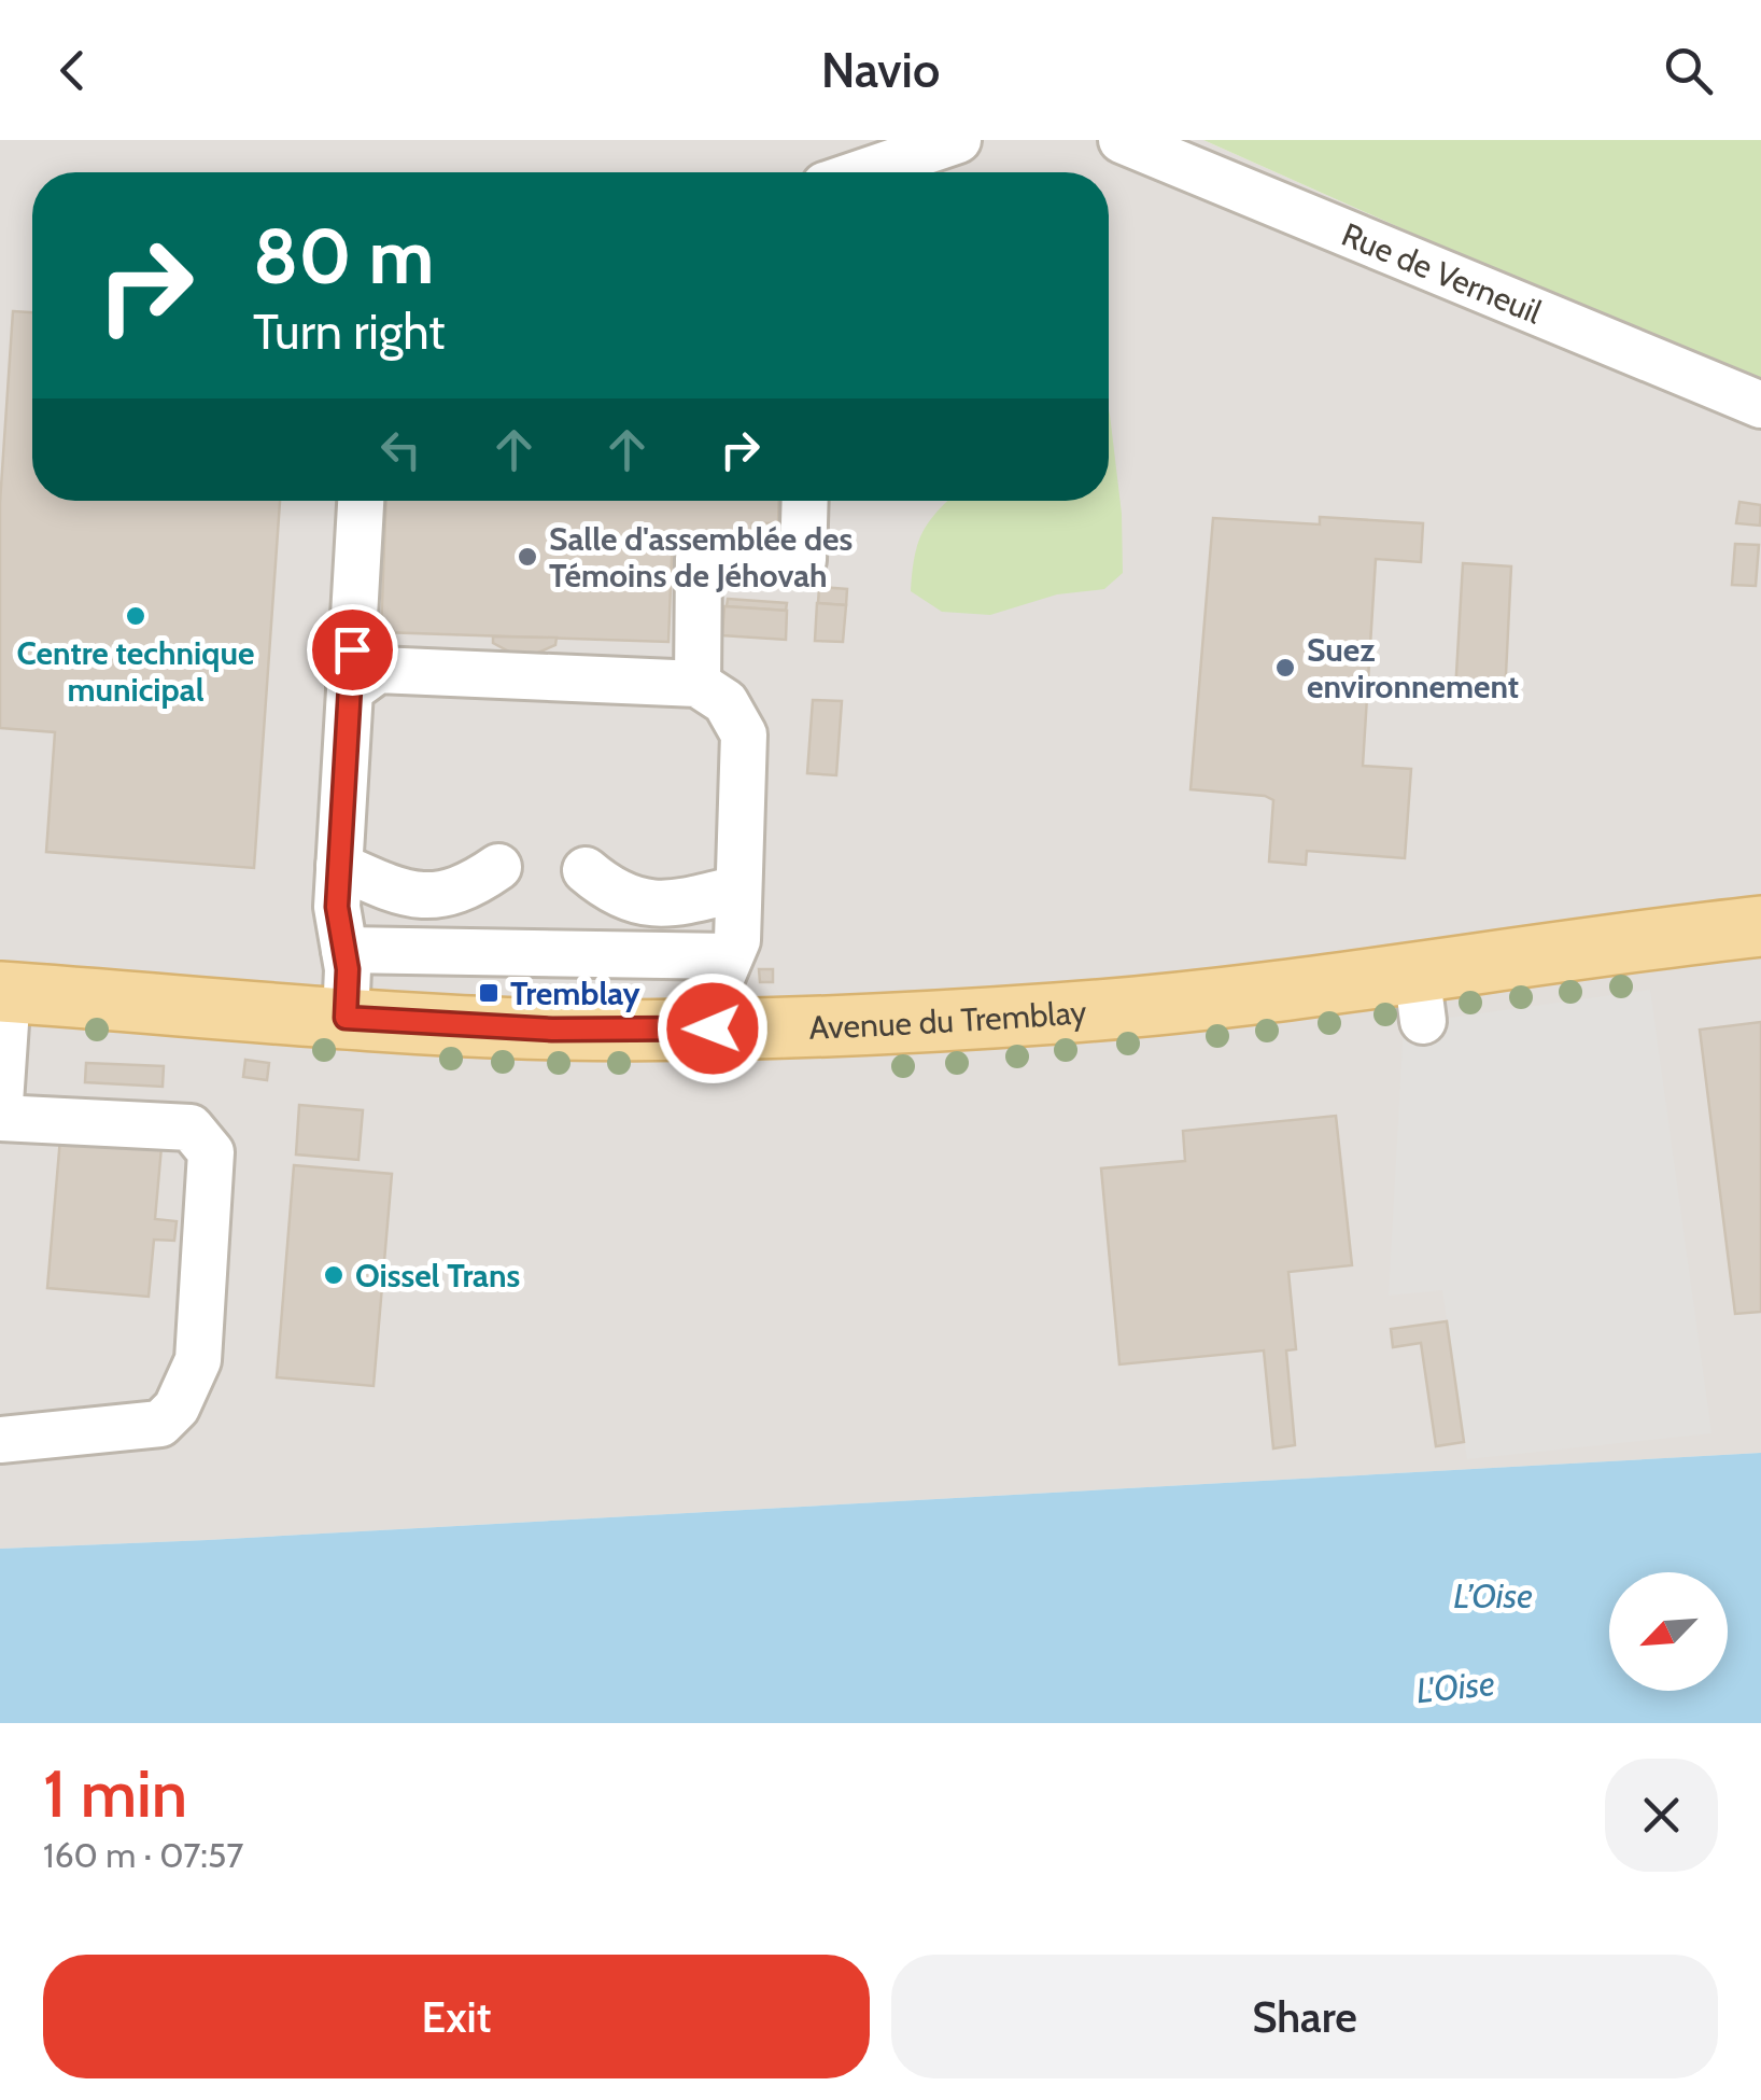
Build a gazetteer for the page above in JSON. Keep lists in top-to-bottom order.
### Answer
{
  "streets": {
    "main road": ["Avenue du Tremblay"],
    "street": ["Rue de Verneuil"]
  },
  "water": ["L’Oise", "L'Oise"],
  "places": {
    "other": [
      "Salle d'assemblée des Témoins de Jéhovah",
      "Centre technique municipal",
      "Suez environnement",
      "Oissel Trans"
    ],
    "transit": ["Tremblay"]
  },
  "north": "bottom left",
  "page": {
    "header": "Navio",
    "turn": ["80 m", "Turn right"],
    "heading": ["1 min", "160 m · 07:57"],
    "buttons": ["Exit", "Share"]
  }
}
